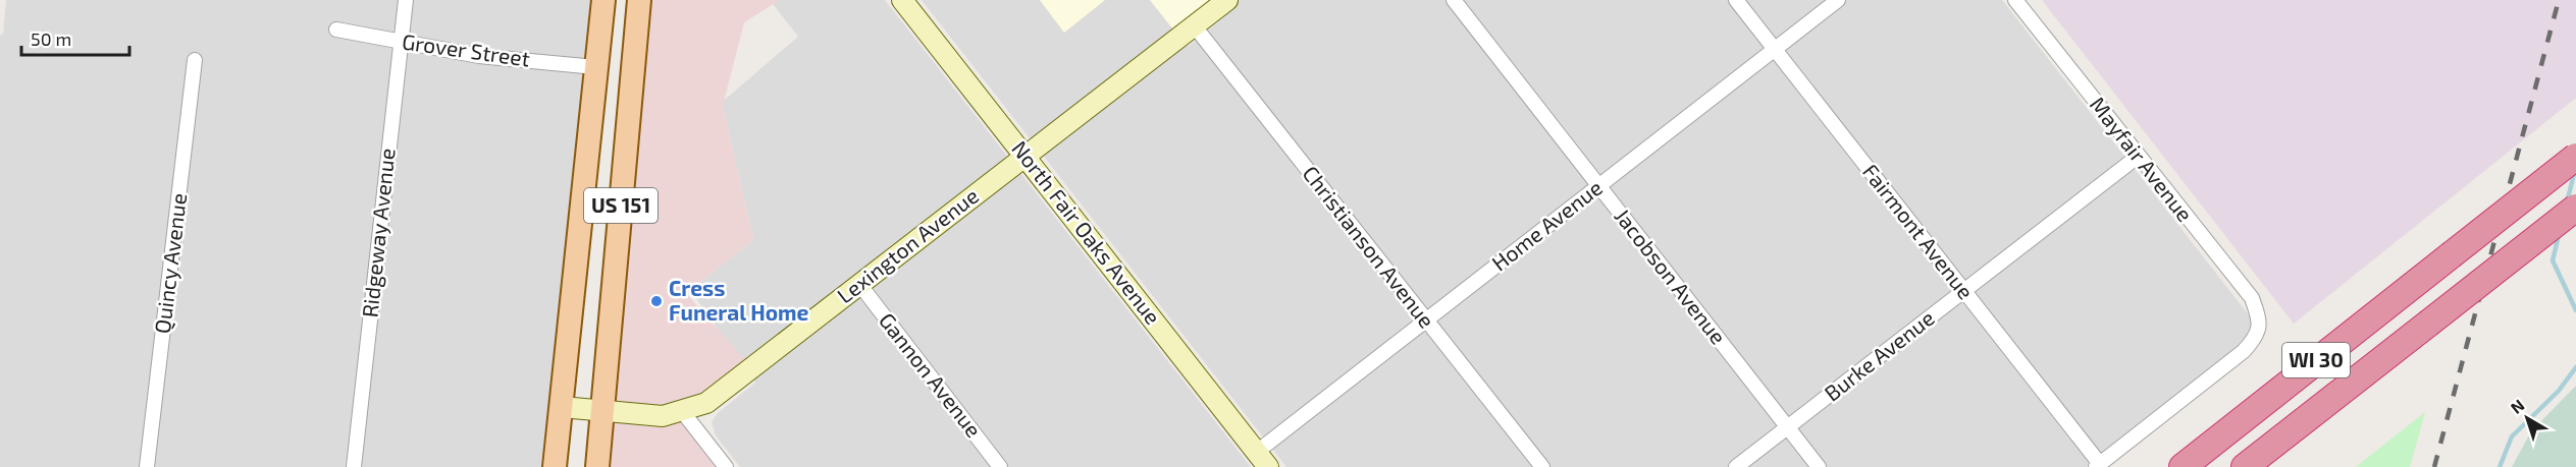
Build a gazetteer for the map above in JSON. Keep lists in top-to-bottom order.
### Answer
{
  "streets": {
    "highway": ["WI 30"],
    "main road": ["US 151"],
    "street": [
      "Grover Street",
      "Mayfair Avenue",
      "Home Avenue",
      "Fairmont Avenue",
      "Ridgeway Avenue",
      "North Fair Oaks Avenue",
      "Lexington Avenue",
      "Christianson Avenue",
      "Quincy Avenue",
      "Jacobson Avenue",
      "Burke Avenue",
      "Gannon Avenue"
    ]
  },
  "crossings": [
    ["Grover Street", "US 151"],
    ["Grover Street", "Ridgeway Avenue"],
    ["Mayfair Avenue", "Fairmont Avenue"],
    ["Mayfair Avenue", "Burke Avenue"],
    ["US 151", "Lexington Avenue"],
    ["Home Avenue", "Fairmont Avenue"],
    ["Home Avenue", "North Fair Oaks Avenue"],
    ["Home Avenue", "Christianson Avenue"],
    ["Home Avenue", "Jacobson Avenue"],
    ["Fairmont Avenue", "Burke Avenue"],
    ["North Fair Oaks Avenue", "Lexington Avenue"],
    ["Lexington Avenue", "Christianson Avenue"],
    ["Lexington Avenue", "Gannon Avenue"],
    ["Jacobson Avenue", "Burke Avenue"]
  ],
  "places": ["Cress Funeral Home"],
  "scale_bar": "50 m",
  "north": "top left"
}
